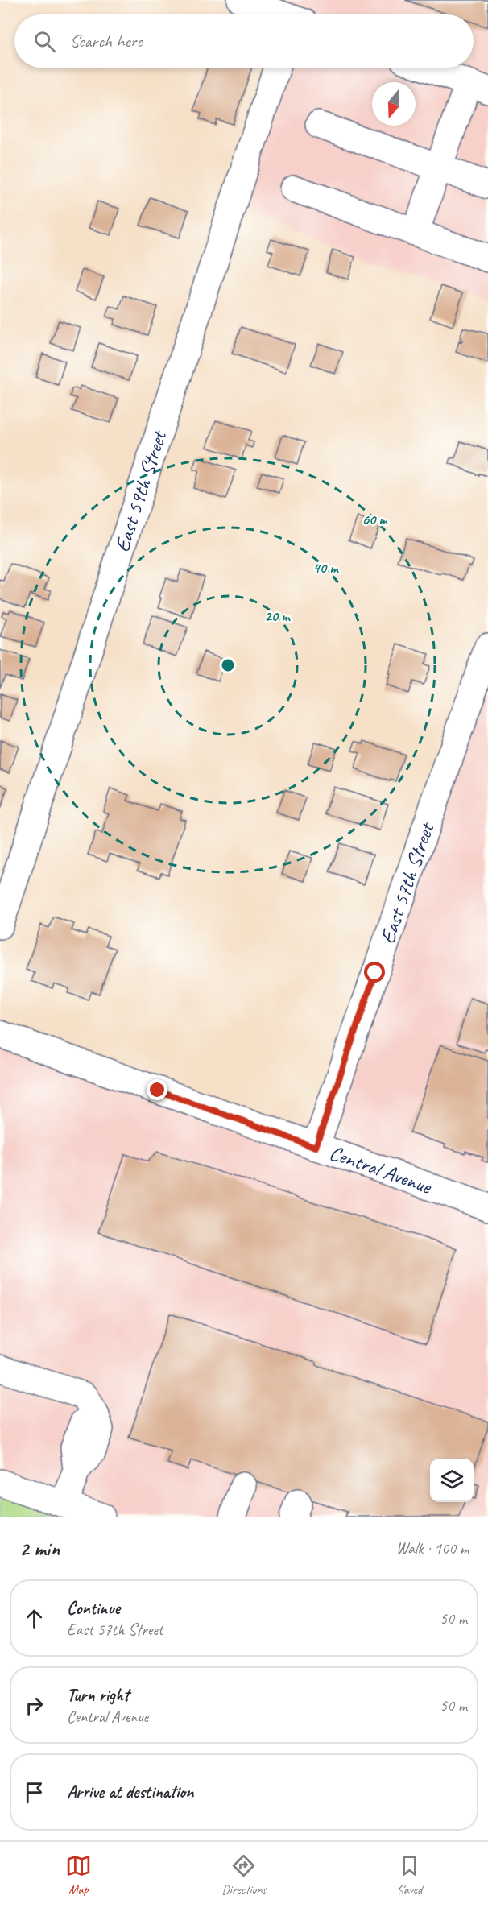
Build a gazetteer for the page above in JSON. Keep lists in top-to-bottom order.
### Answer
{
  "streets": {
    "street": ["East 59th Street", "East 57th Street", "Central Avenue"]
  },
  "crossings": [
    ["East 57th Street", "Central Avenue"]
  ],
  "north": "bottom",
  "page": {
    "search": "Search here",
    "heading": ["2 min", "Walk · 100 m"],
    "list": [
      ["Continue", "East 57th Street", "50 m"],
      ["Turn right", "Central Avenue", "50 m"],
      "Arrive at destination"
    ],
    "nav": ["Map", "Directions", "Saved"]
  },
  "rings": ["60 m", "40 m", "20 m"]
}
